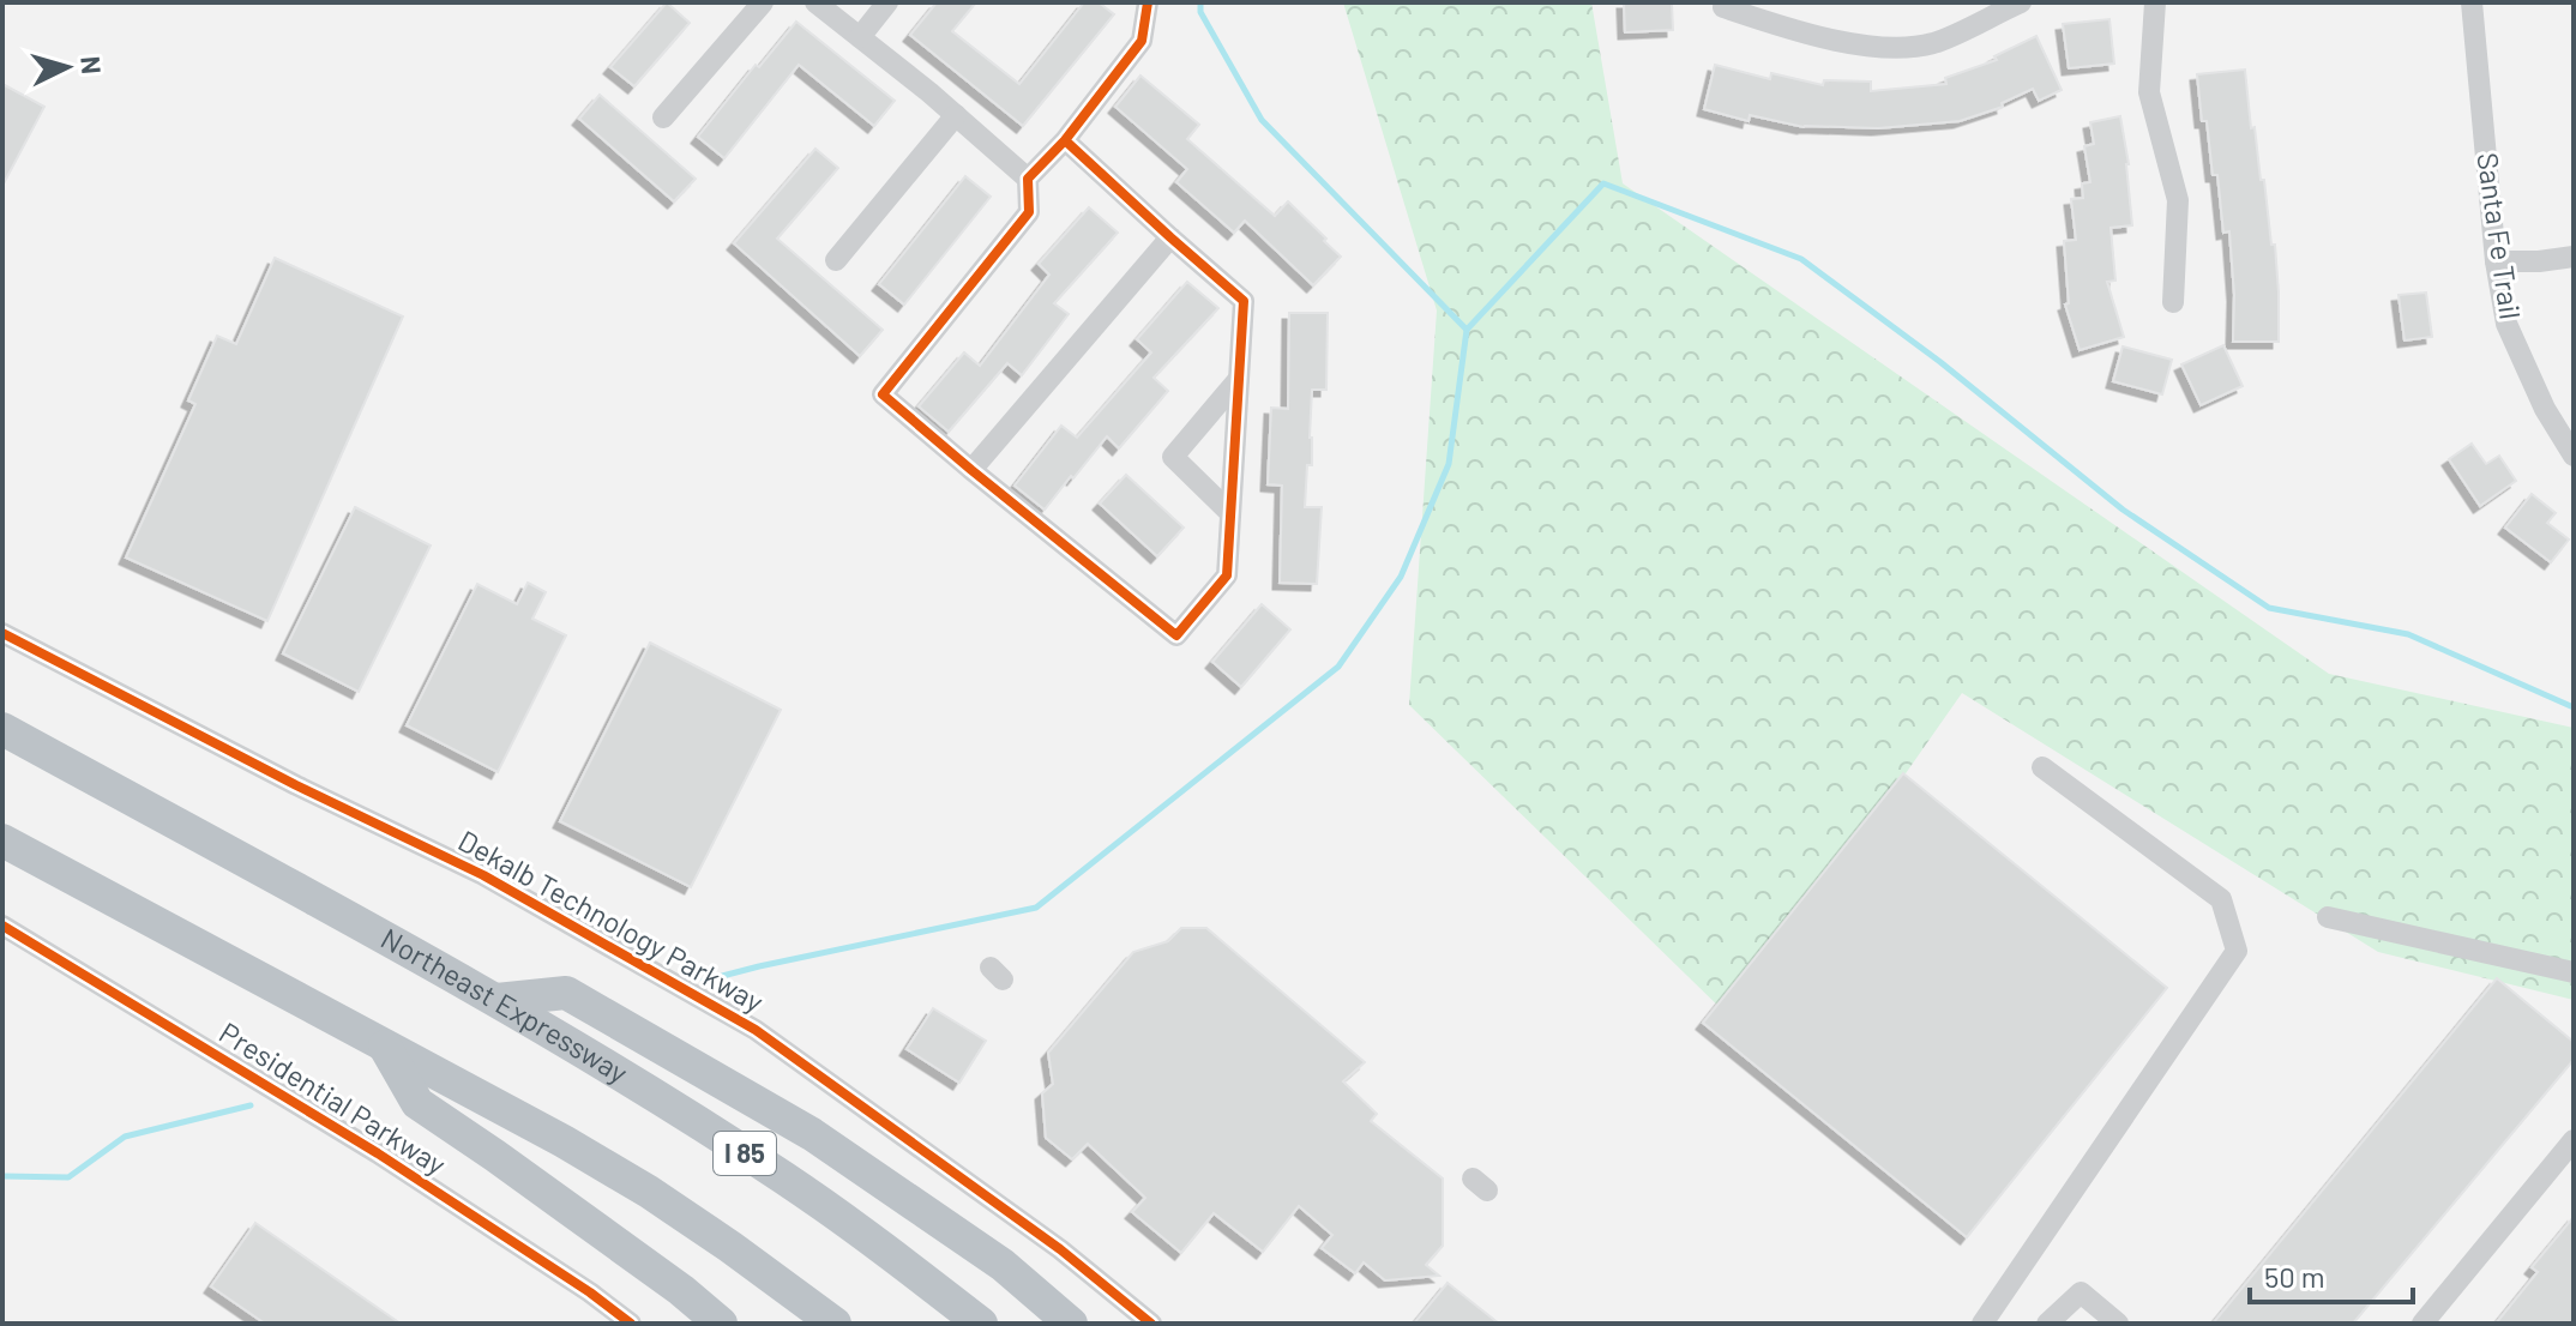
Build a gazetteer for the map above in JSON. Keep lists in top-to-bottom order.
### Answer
{
  "streets": {
    "highway": ["Northeast Expressway", "I 85"],
    "street": ["Santa Fe Trail", "Dekalb Technology Parkway", "Presidential Parkway"]
  },
  "scale_bar": "50 m",
  "north": "right"
}
